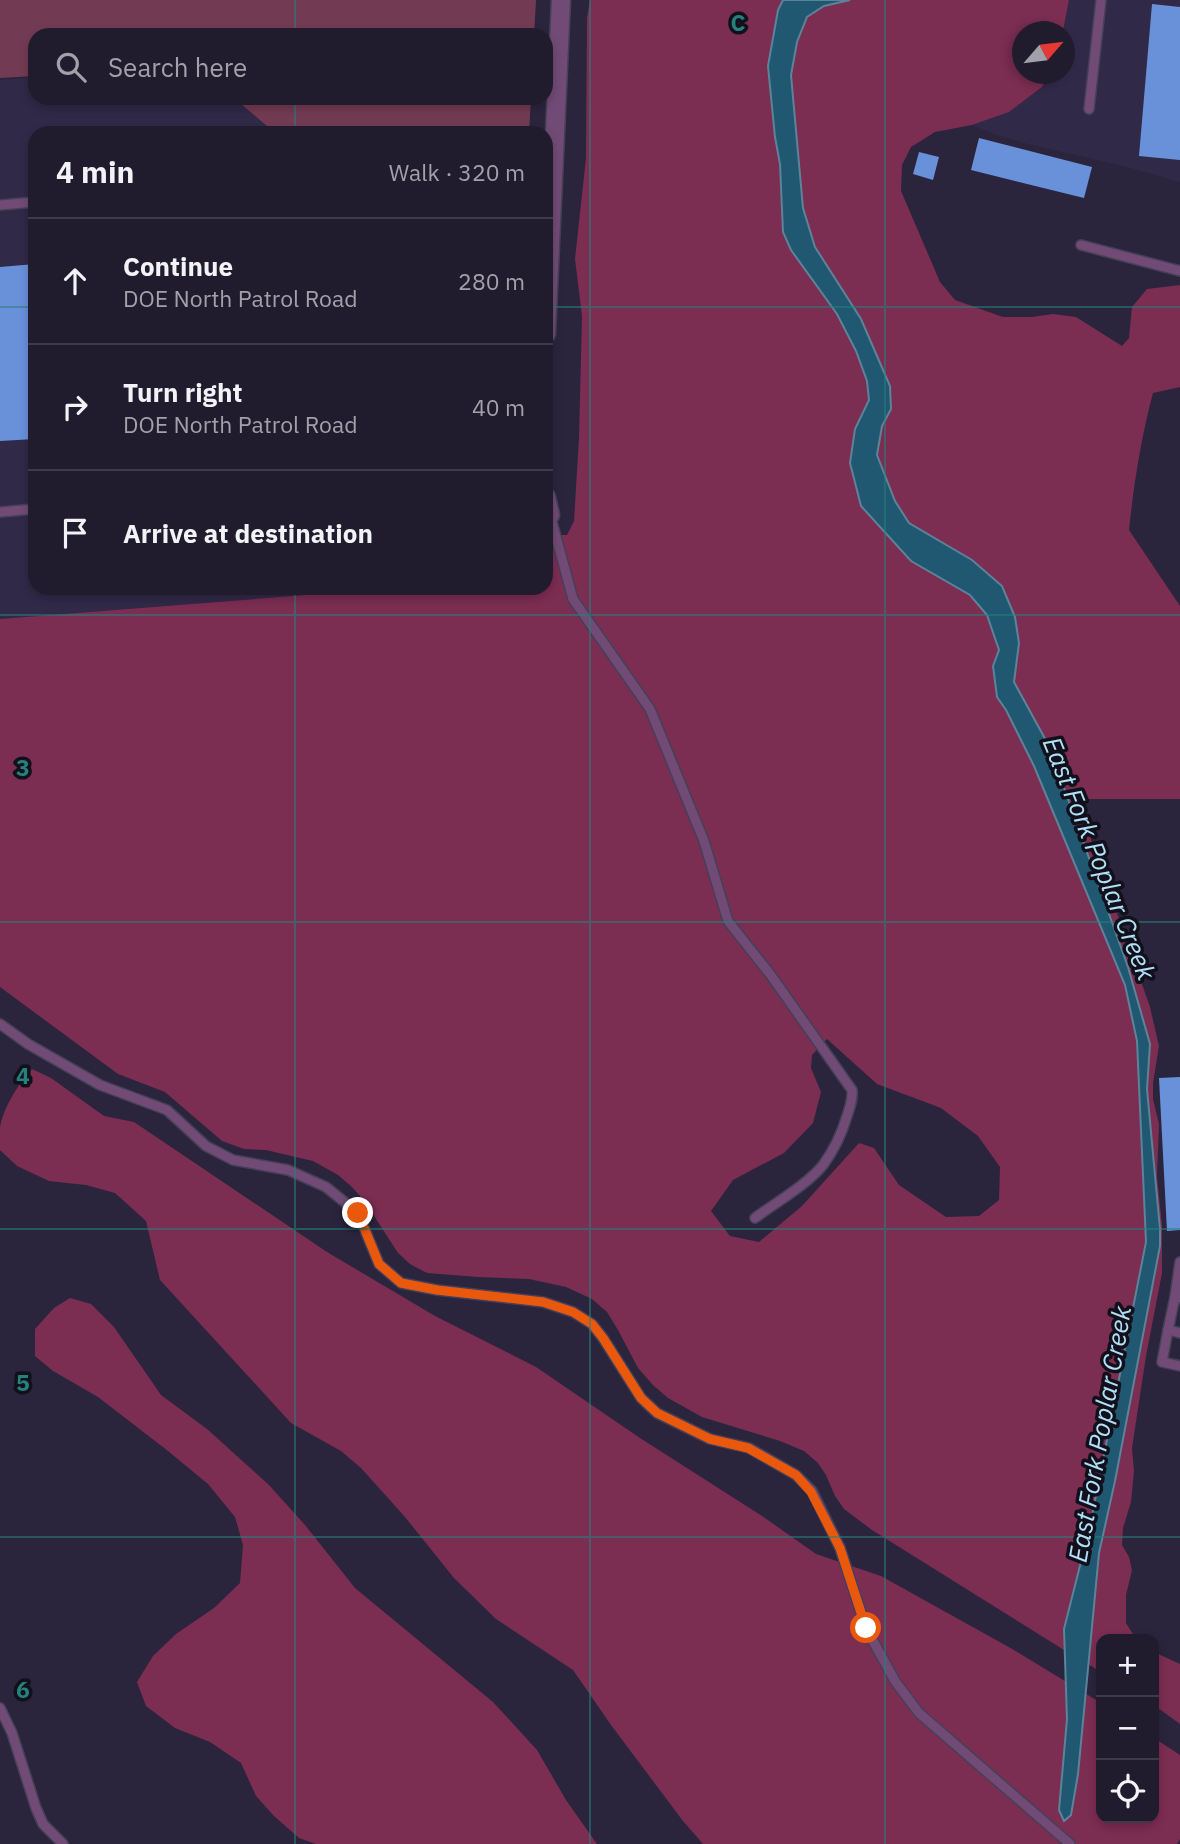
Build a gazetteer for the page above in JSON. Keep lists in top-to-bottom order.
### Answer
{
  "water": ["East Fork Poplar Creek"],
  "north": "top right",
  "page": {
    "search": "Search here",
    "heading": ["4 min", "Walk · 320 m"],
    "list": [
      ["Continue", "DOE North Patrol Road", "280 m"],
      ["Turn right", "DOE North Patrol Road", "40 m"],
      "Arrive at destination"
    ],
    "map_buttons": ["+", "−"]
  },
  "grid": {
    "columns": ["C"],
    "rows": [
      "3",
      "4",
      "5",
      "6"
    ]
  }
}
